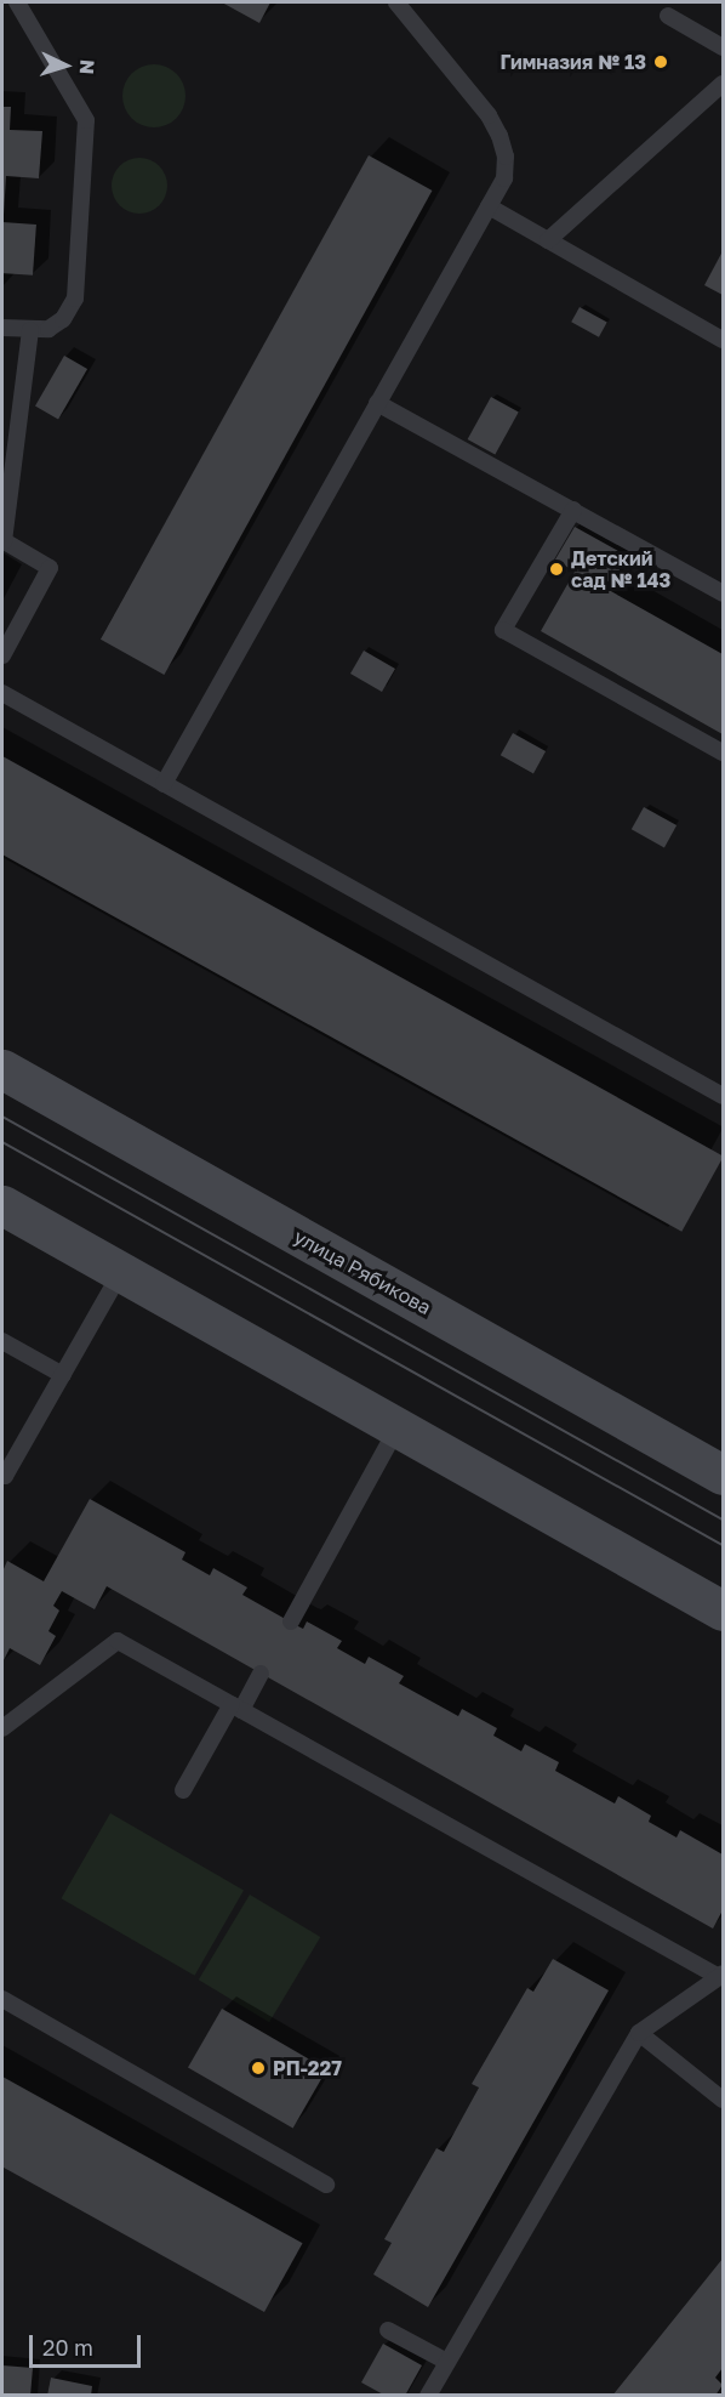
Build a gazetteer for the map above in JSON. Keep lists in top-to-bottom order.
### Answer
{
  "streets": {
    "main road": ["улица Рябикова"]
  },
  "places": ["Гимназия № 13", "Детский сад № 143", "РП-227"],
  "scale_bar": "20 m",
  "north": "right"
}
